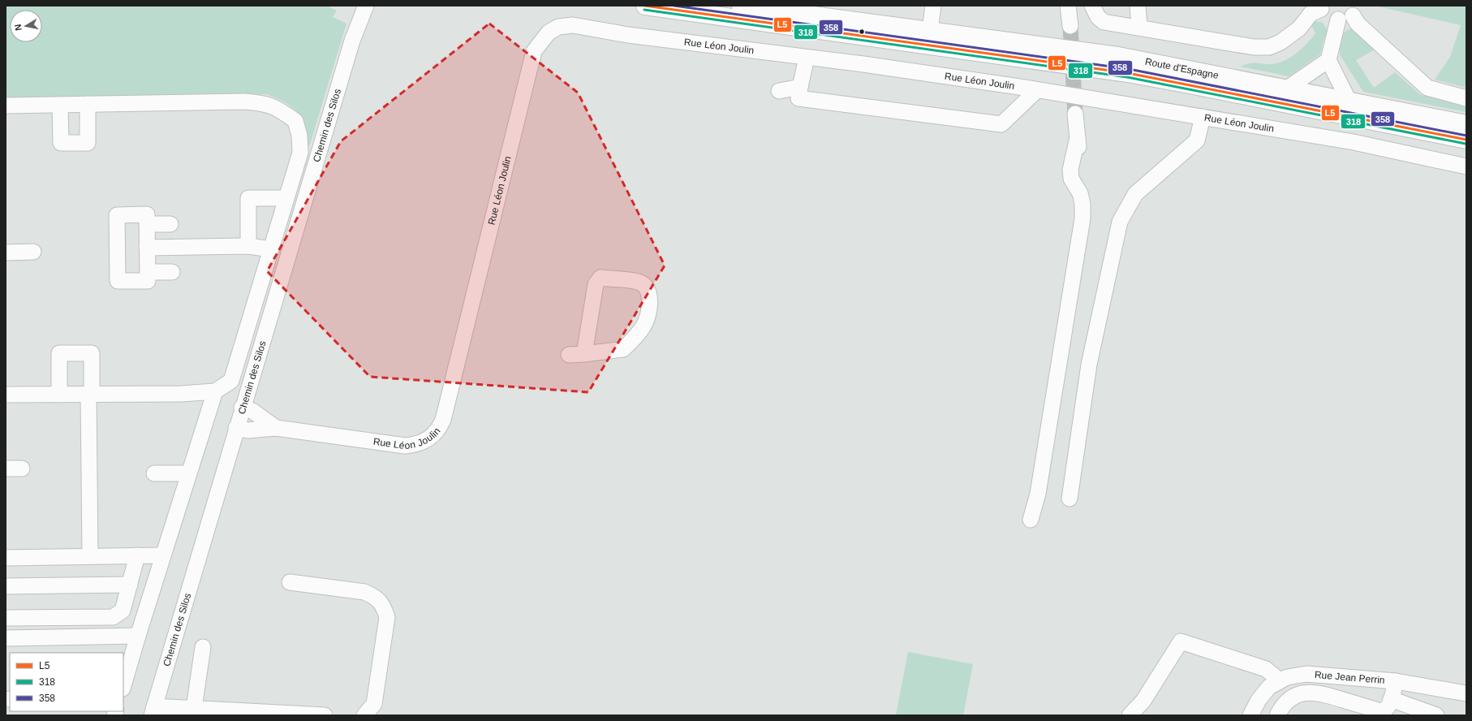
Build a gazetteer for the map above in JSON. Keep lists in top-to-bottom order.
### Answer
{
  "streets": {
    "main road": ["Route d'Espagne"],
    "street": ["Rue Léon Joulin", "Chemin des Silos", "Rue Jean Perrin"]
  },
  "crossings": [
    ["Rue Léon Joulin", "Chemin des Silos"]
  ],
  "lines": ["transit line L5", "transit line 358", "transit line 318"],
  "legend": ["L5", "318", "358"],
  "north": "left"
}
